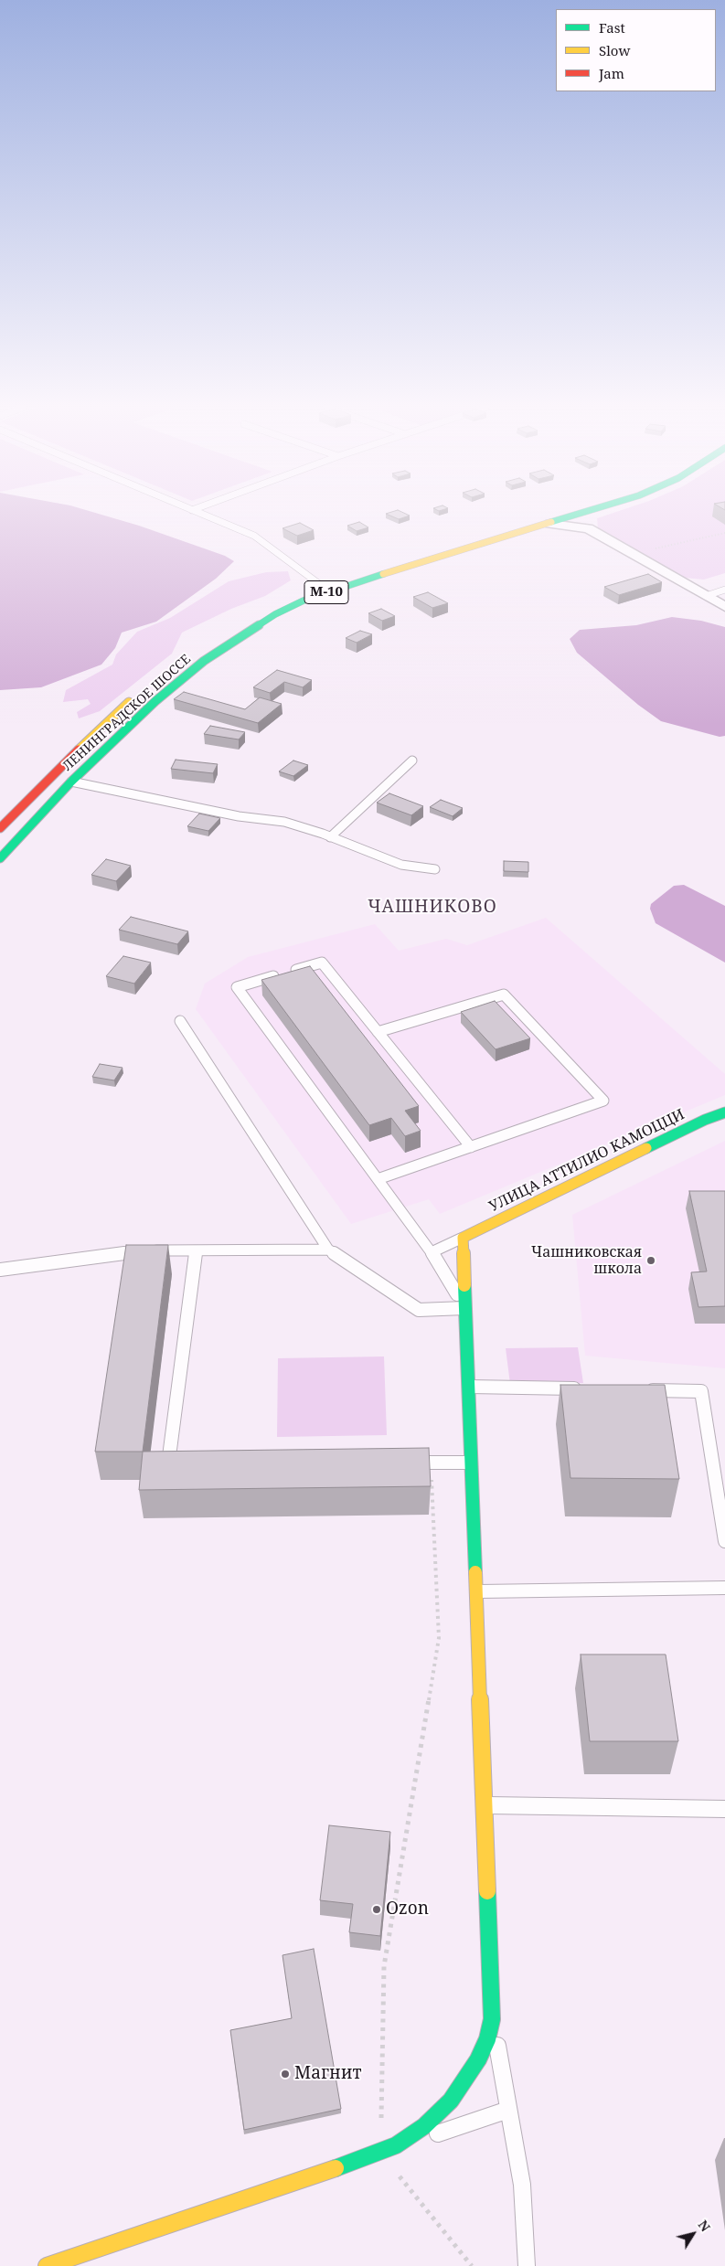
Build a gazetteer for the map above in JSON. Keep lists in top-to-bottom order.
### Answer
{
  "streets": {
    "main road": ["М-10", "ЛЕНИНГРАДСКОЕ ШОССЕ", "УЛИЦА АТТИЛИО КАМОЦЦИ"]
  },
  "districts": ["ЧАШНИКОВО"],
  "places": ["Чашниковская школа", "Ozon", "Магнит"],
  "legend": ["Fast", "Slow", "Jam"],
  "north": "top right"
}
